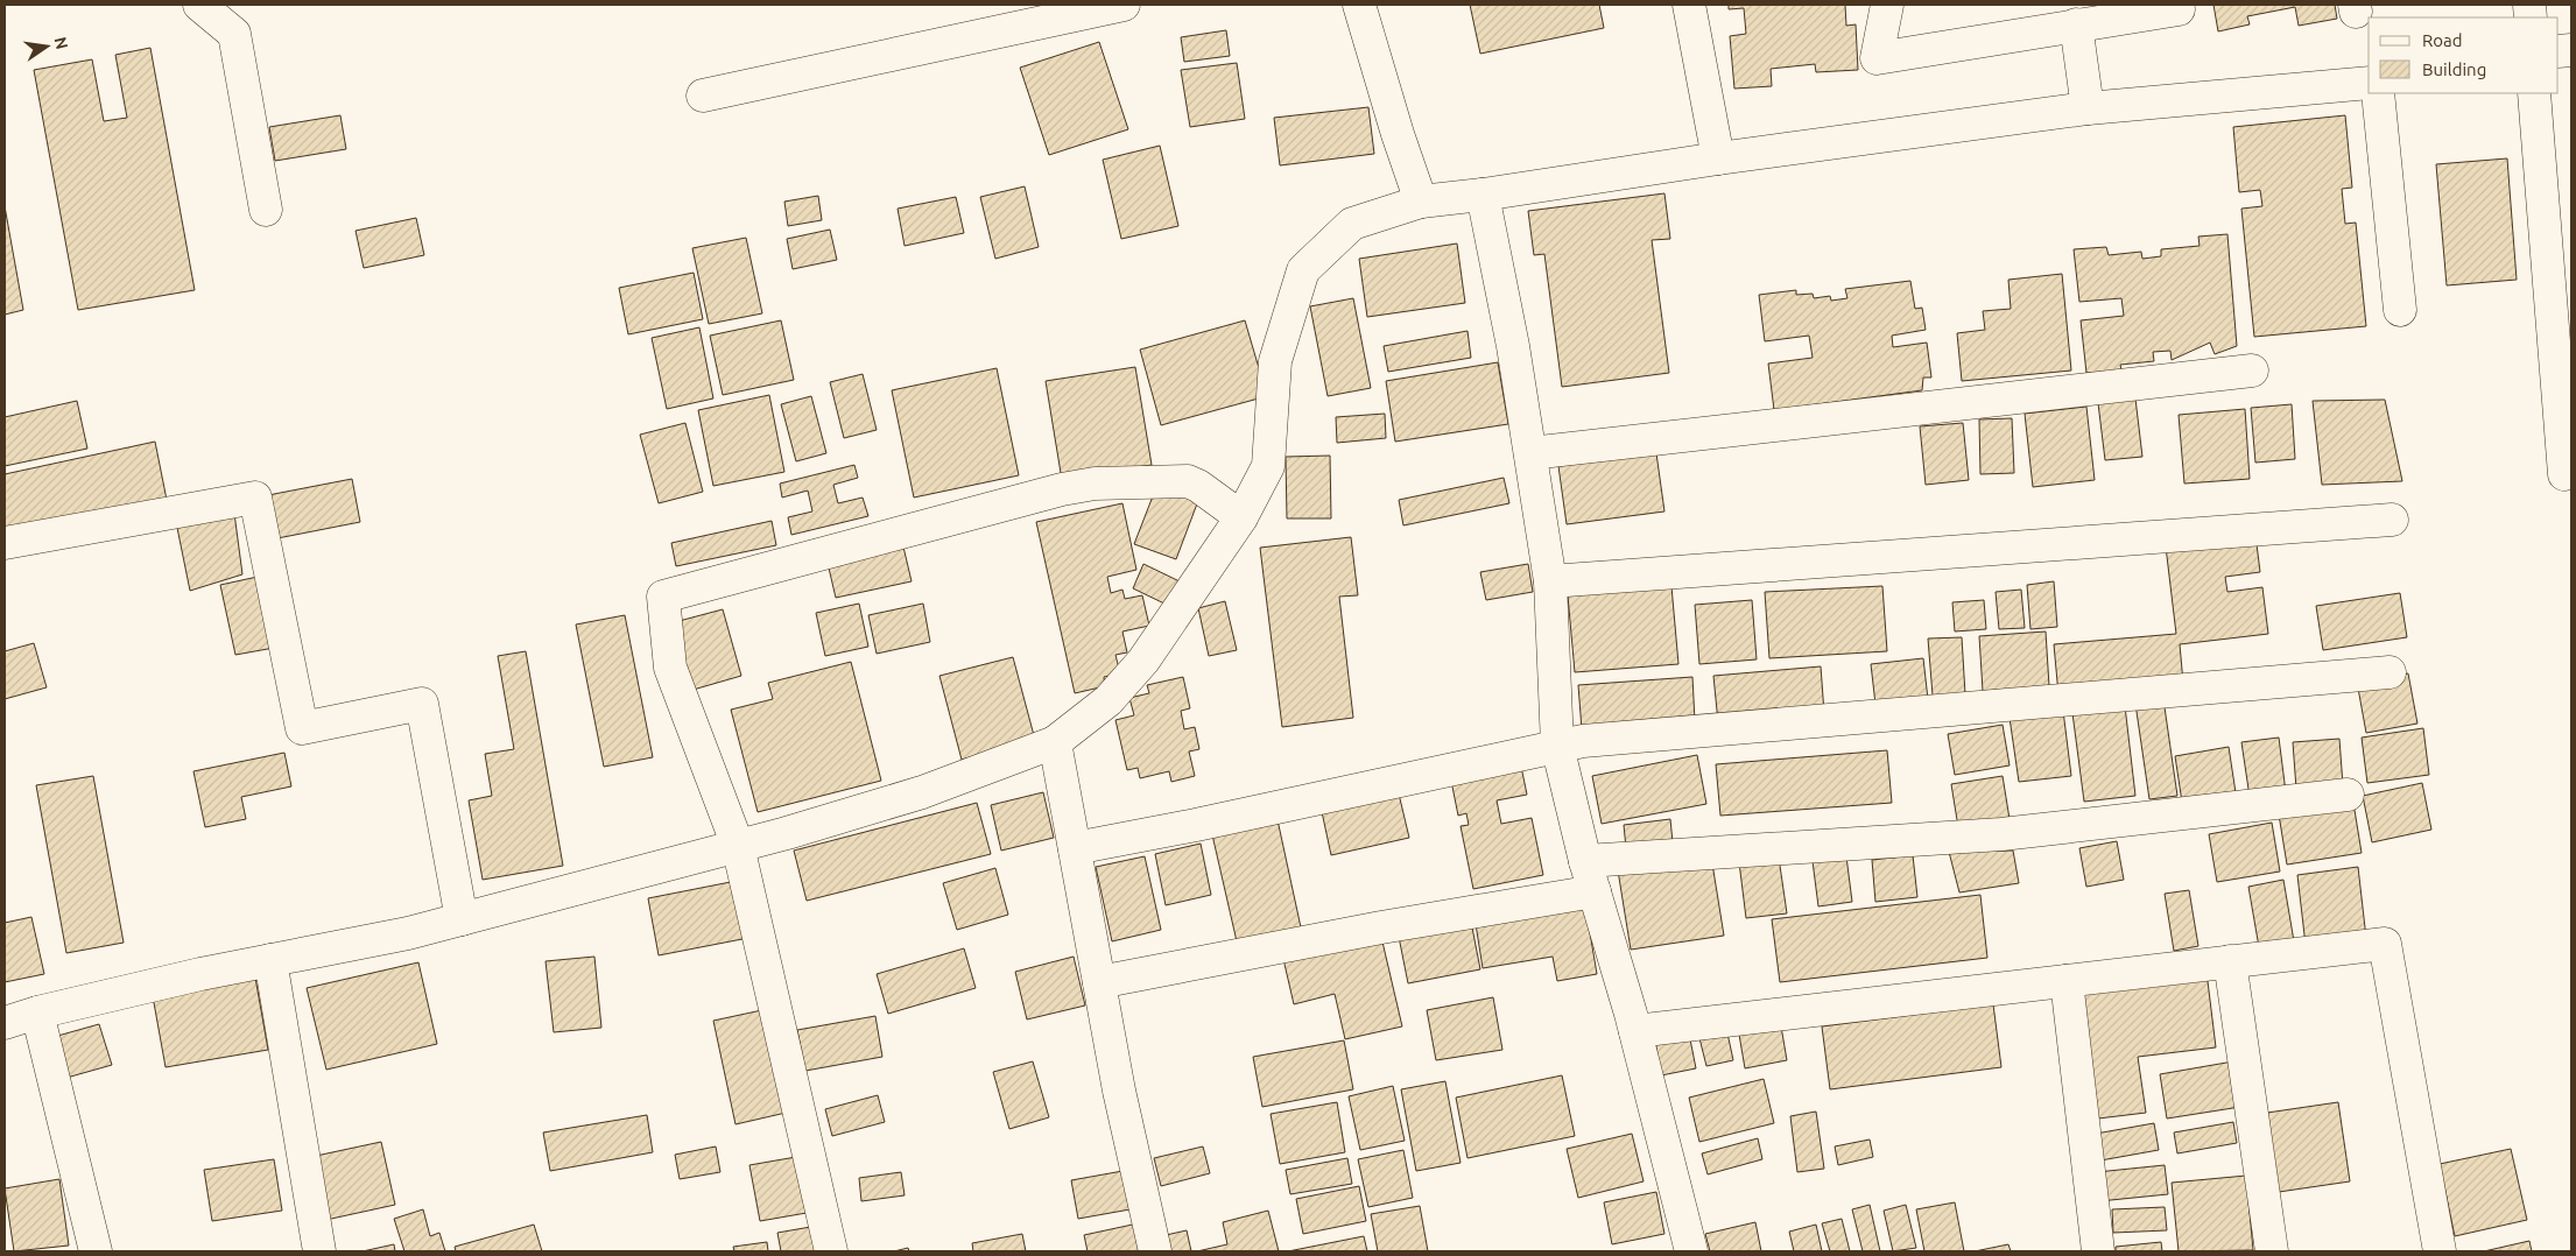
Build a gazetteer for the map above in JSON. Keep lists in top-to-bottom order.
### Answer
{
  "legend": ["Road", "Building"],
  "north": "right"
}
